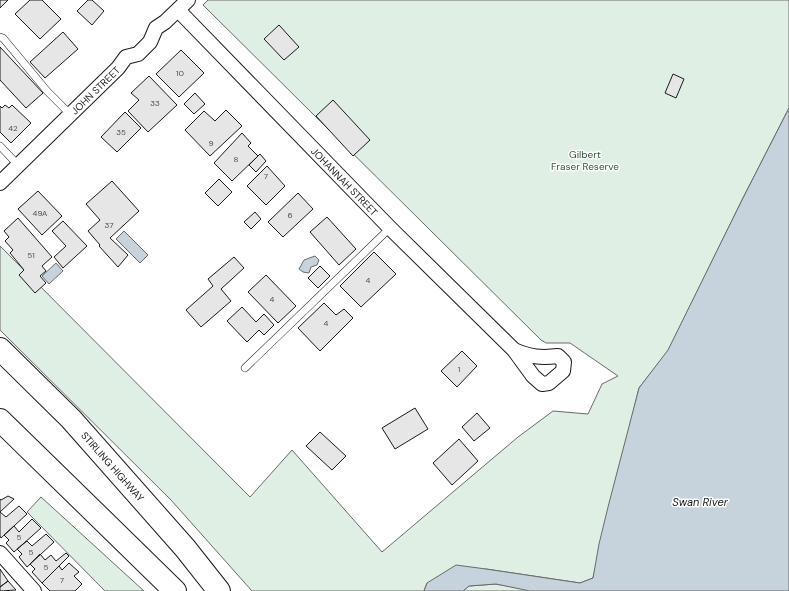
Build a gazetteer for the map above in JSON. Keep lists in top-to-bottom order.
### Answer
{
  "streets": {
    "highway": ["STIRLING HIGHWAY"],
    "street": ["JOHN STREET", "JOHANNAH STREET"]
  },
  "crossings": [
    ["JOHN STREET", "JOHANNAH STREET"]
  ],
  "water": ["Swan River"],
  "parks": ["Gilbert Fraser Reserve"],
  "house_numbers": [
    "10",
    "33",
    "42",
    "35",
    "9",
    "8",
    "7",
    "49A",
    "6",
    "37",
    "51",
    "4",
    "4",
    "4",
    "1",
    "5",
    "5",
    "5",
    "7"
  ]
}
